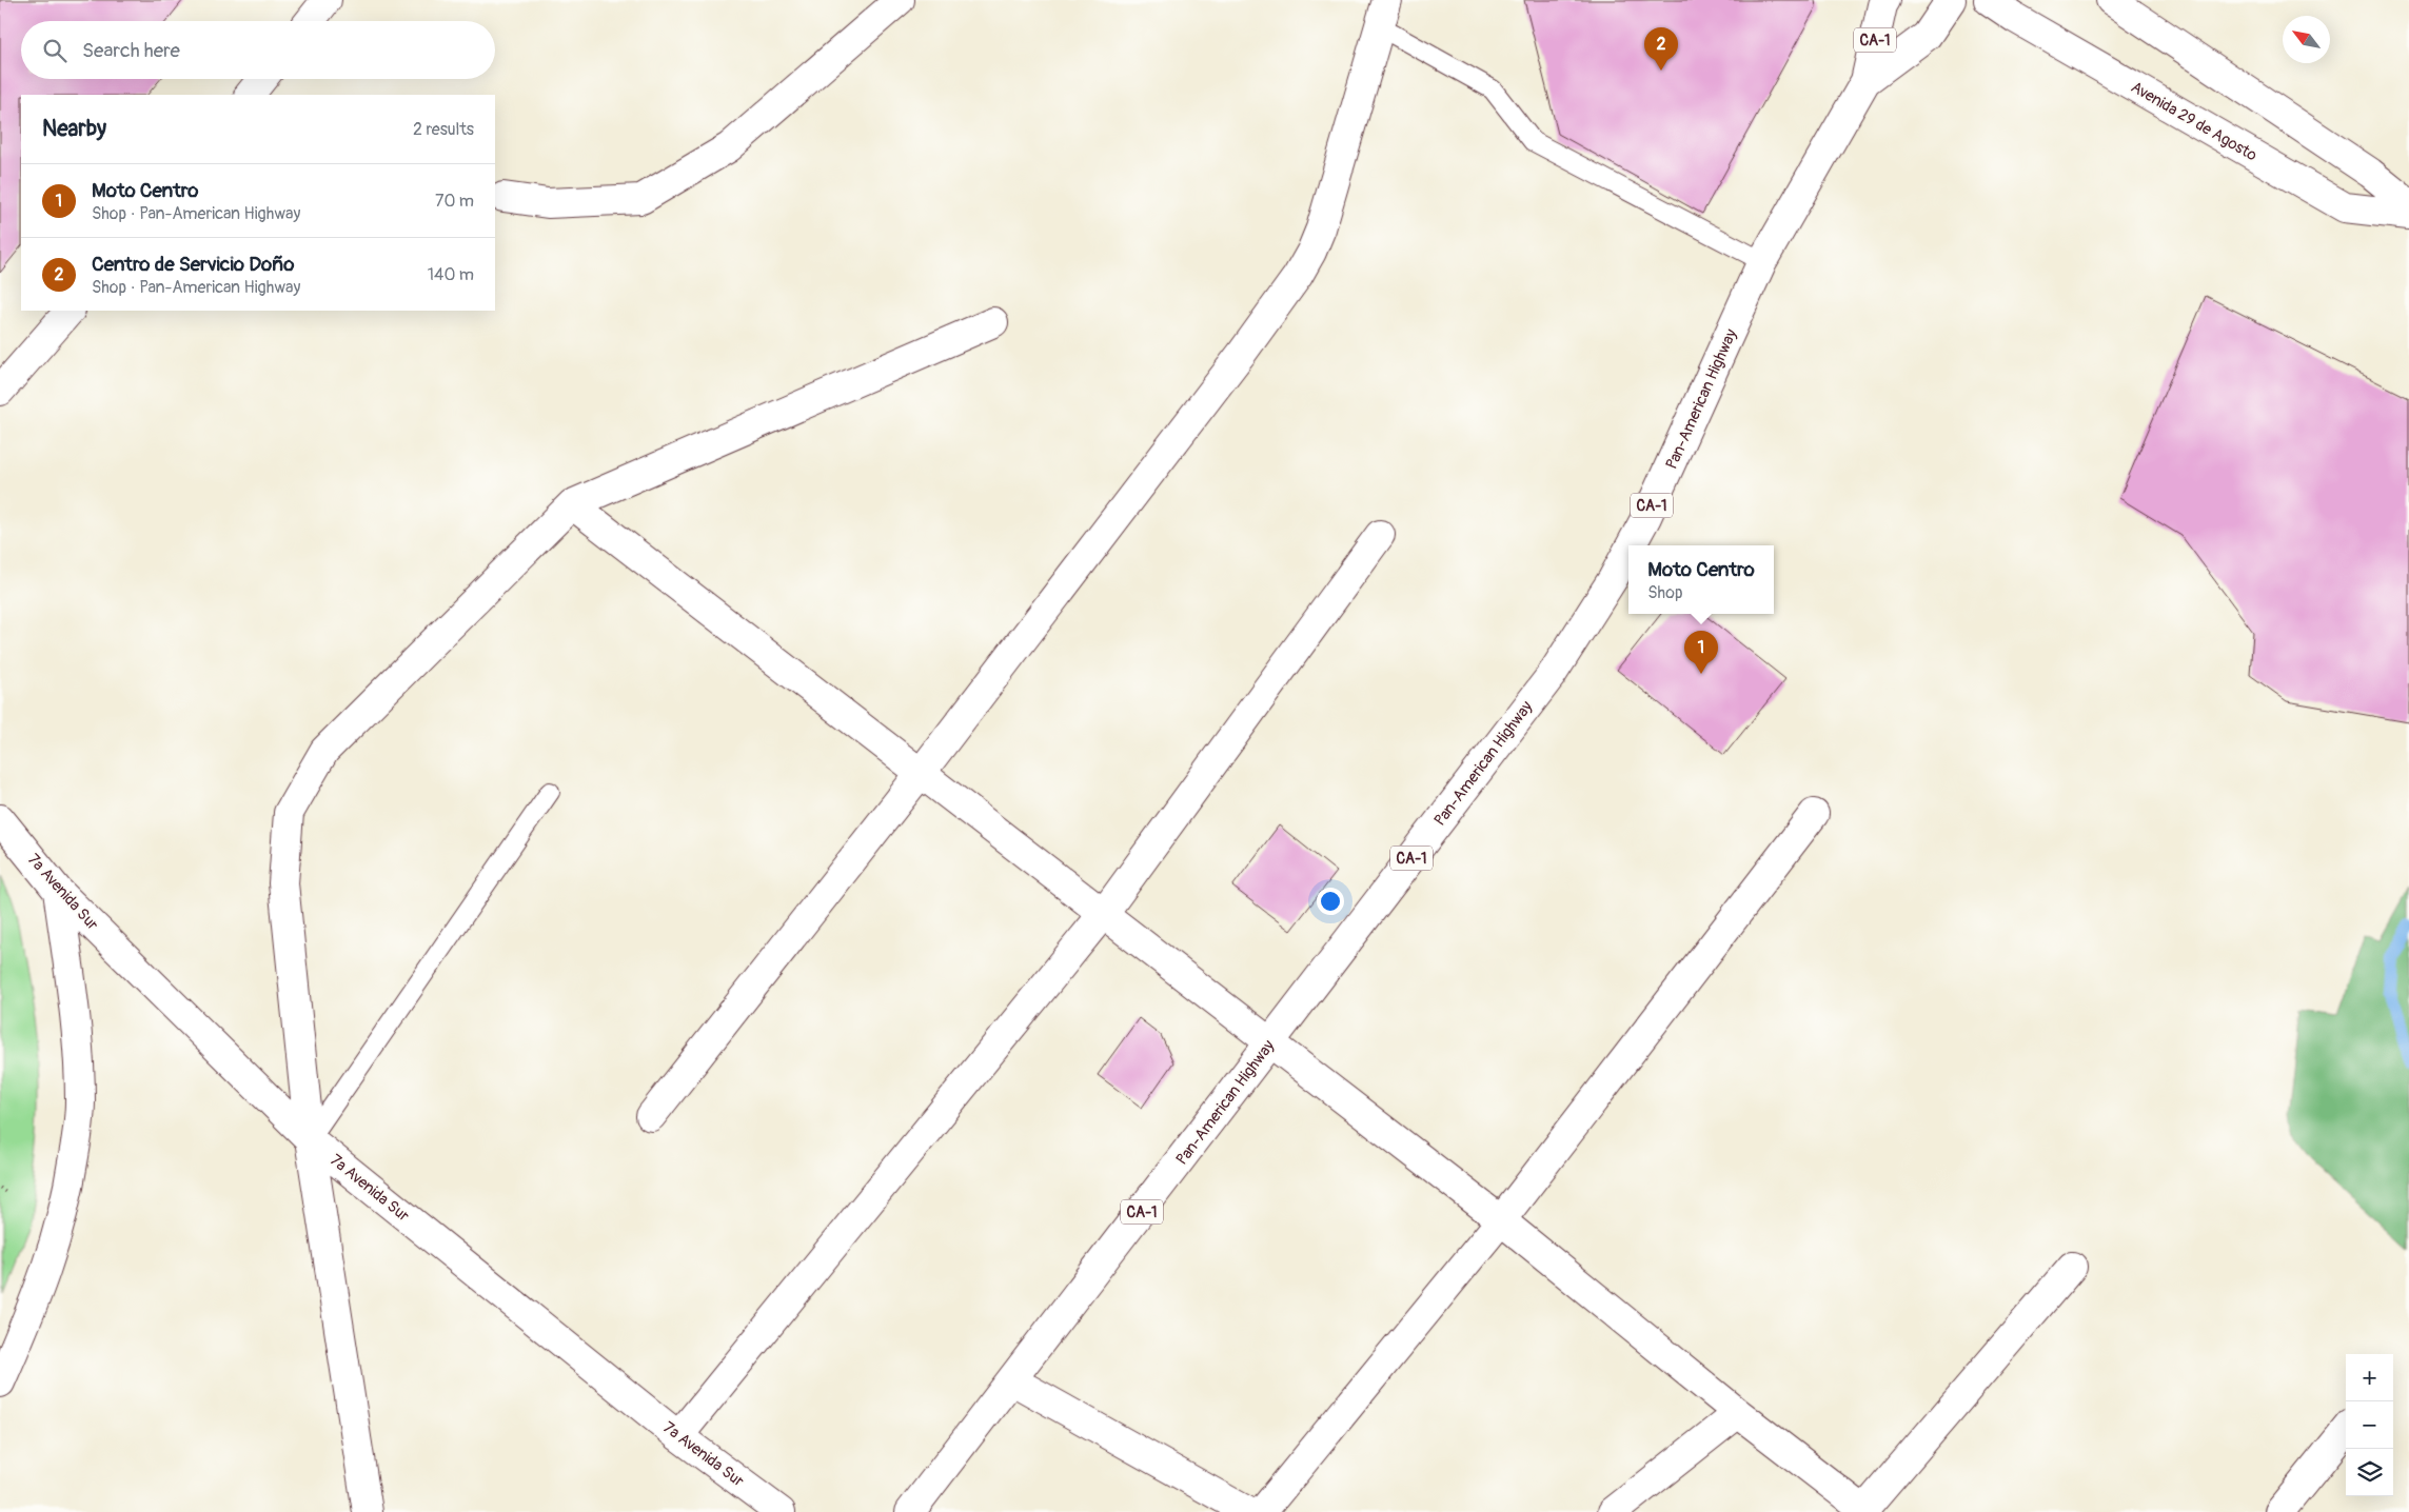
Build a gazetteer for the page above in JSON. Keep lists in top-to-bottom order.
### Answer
{
  "streets": {
    "main road": [
      "CA-1",
      "Avenida 29 de Agosto",
      "Pan-American Highway",
      "7a Avenida Sur"
    ]
  },
  "north": "top left",
  "page": {
    "search": "Search here",
    "pins": ["2", "1"],
    "heading": ["Nearby", "2 results"],
    "list": [
      {
        "mark": "1",
        "name": "Moto Centro",
        "note": "Shop · Pan-American Highway",
        "value": "70 m"
      },
      {
        "mark": "2",
        "name": "Centro de Servicio Doño",
        "note": "Shop · Pan-American Highway",
        "value": "140 m"
      }
    ],
    "popup": ["Moto Centro", "Shop"],
    "map_buttons": ["+", "−"]
  }
}
